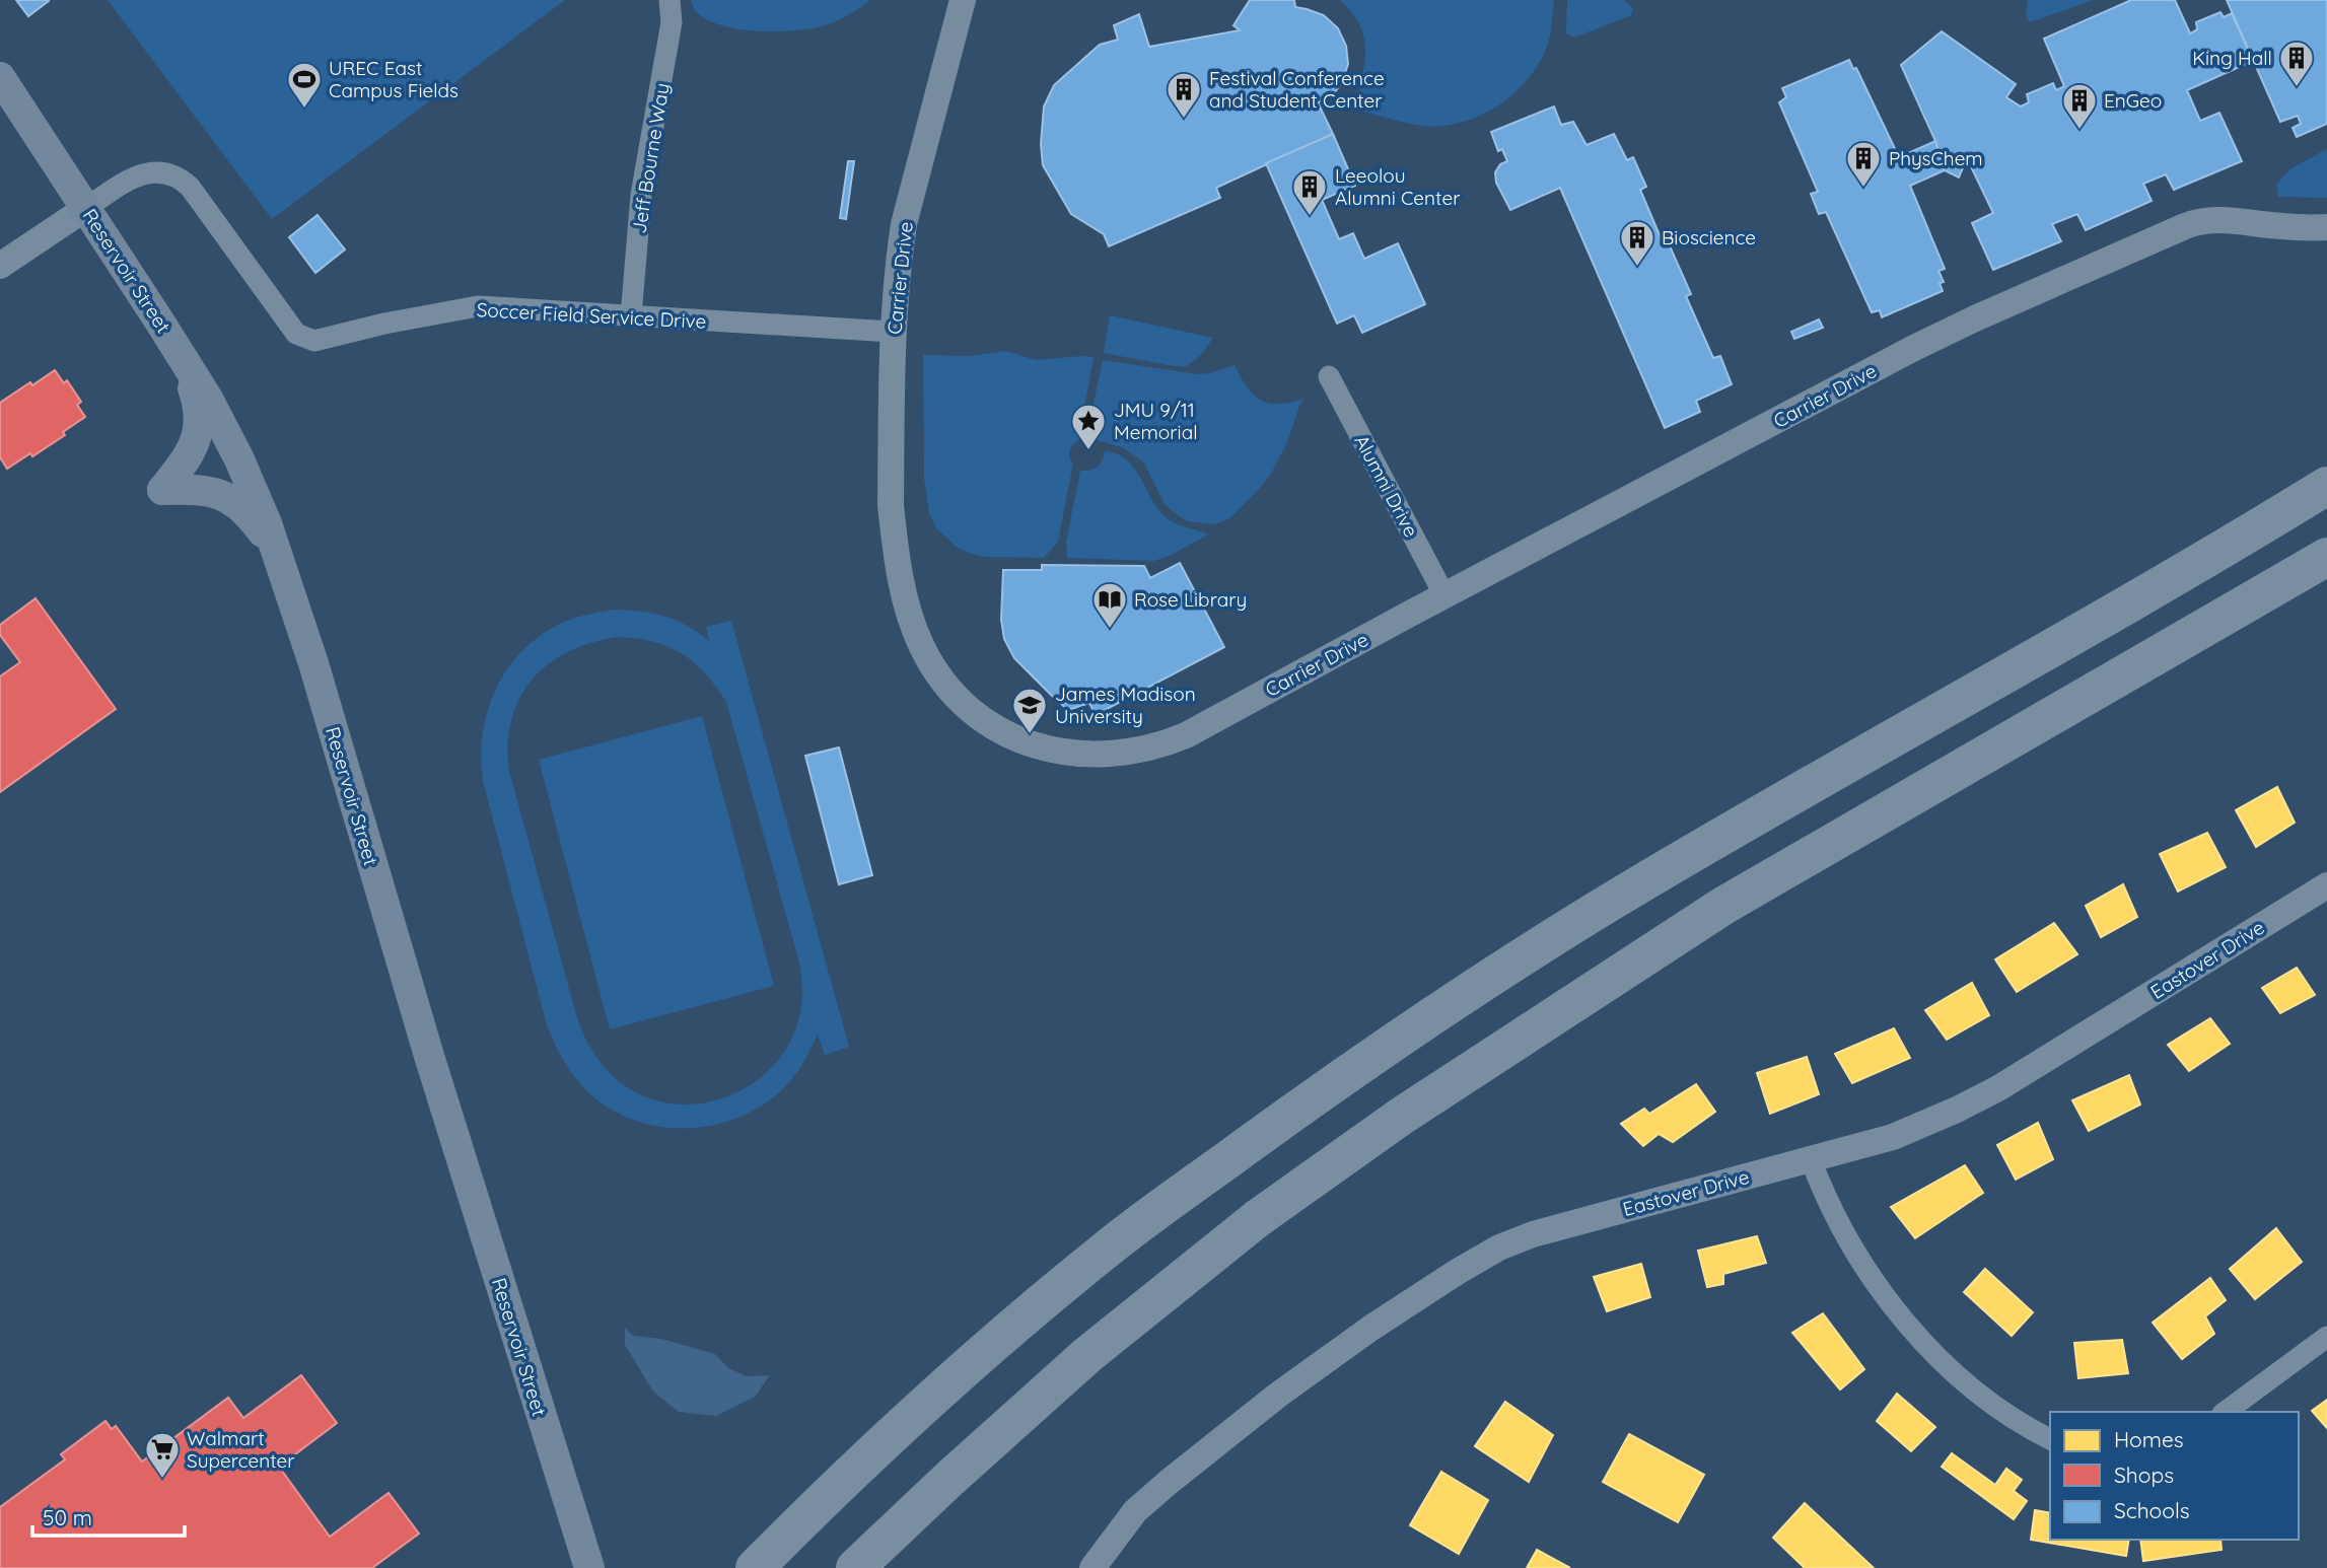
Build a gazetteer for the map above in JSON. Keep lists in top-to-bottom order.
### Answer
{
  "streets": {
    "main road": ["Reservoir Street"],
    "street": [
      "Jeff Bourne Way",
      "Carrier Drive",
      "Soccer Field Service Drive",
      "Alumni Drive",
      "Eastover Drive"
    ]
  },
  "crossings": [
    ["Jeff Bourne Way", "Soccer Field Service Drive"],
    ["Reservoir Street", "Soccer Field Service Drive"],
    ["Carrier Drive", "Soccer Field Service Drive"],
    ["Carrier Drive", "Alumni Drive"]
  ],
  "places": {
    "building": [
      "King Hall",
      "Festival Conference and Student Center",
      "EnGeo",
      "PhysChem",
      "Leeolou Alumni Center",
      "Bioscience"
    ],
    "sports": ["UREC East Campus Fields"],
    "place": ["JMU 9/11 Memorial"],
    "library": ["Rose Library"],
    "school or university": ["James Madison University"],
    "supermarket": ["Walmart Supercenter"]
  },
  "legend": ["Homes", "Shops", "Schools"],
  "scale_bar": "50 m"
}
